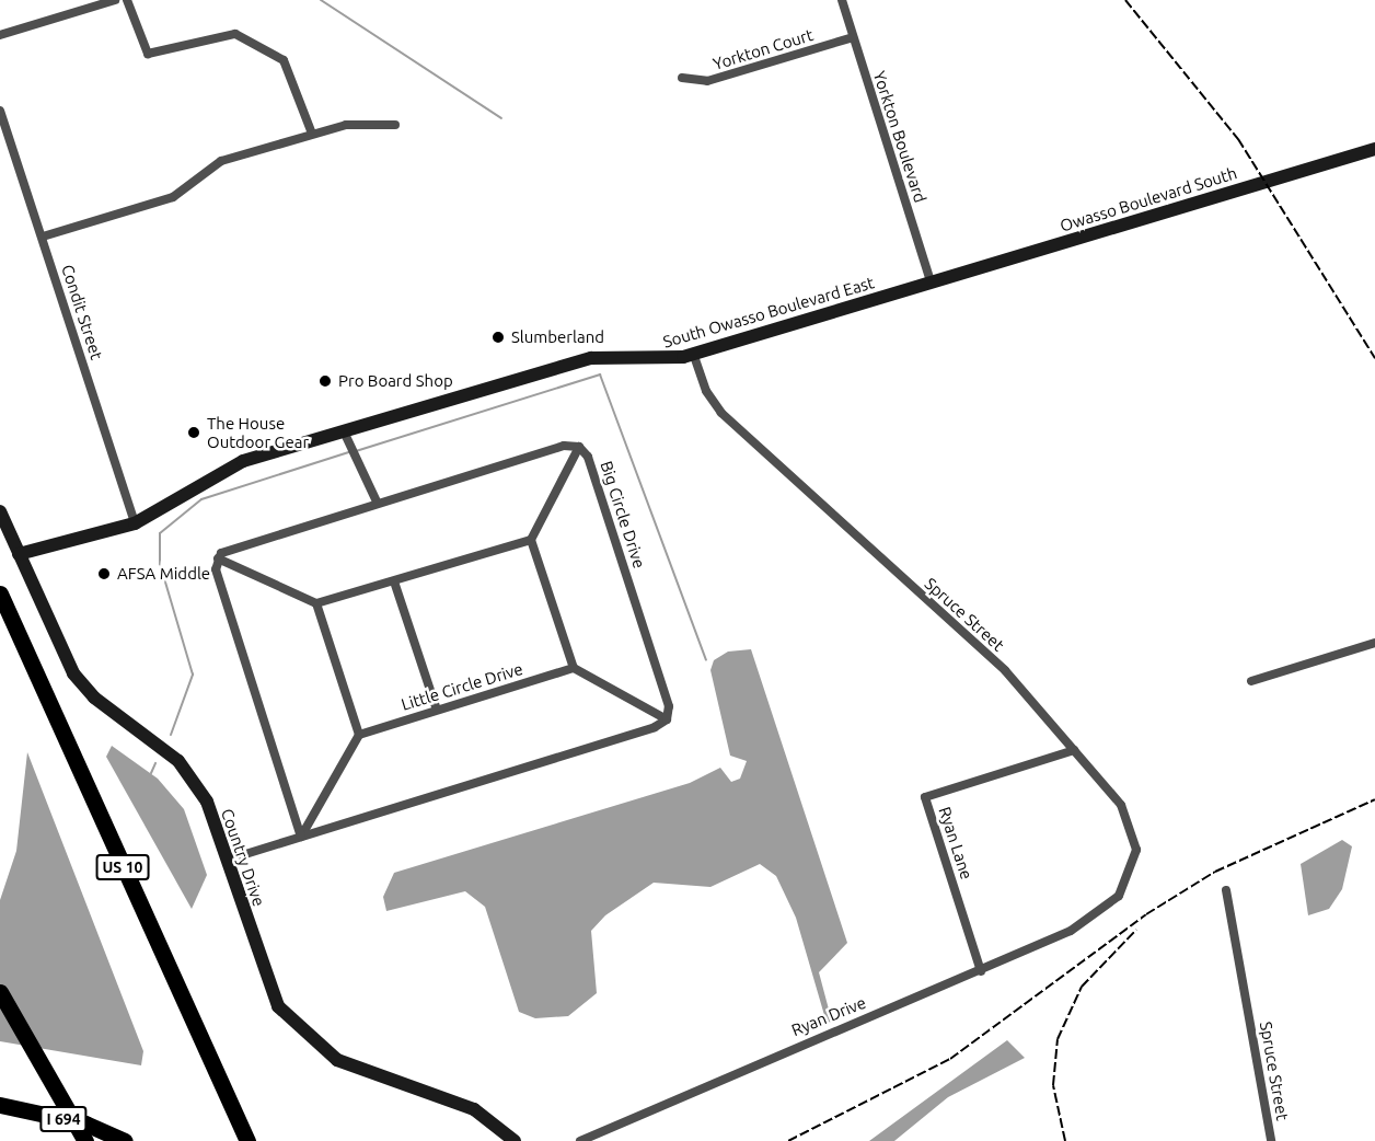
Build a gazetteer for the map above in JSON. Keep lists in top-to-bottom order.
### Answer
{
  "streets": {
    "highway": ["US 10", "I 694"],
    "street": [
      "Yorkton Court",
      "Yorkton Boulevard",
      "Owasso Boulevard South",
      "Condit Street",
      "South Owasso Boulevard East",
      "Big Circle Drive",
      "Spruce Street",
      "Little Circle Drive",
      "Ryan Lane",
      "Country Drive",
      "Ryan Drive"
    ]
  },
  "crossings": [
    ["Yorkton Court", "Yorkton Boulevard"],
    ["Yorkton Boulevard", "Owasso Boulevard South"],
    ["Yorkton Boulevard", "South Owasso Boulevard East"],
    ["Owasso Boulevard South", "South Owasso Boulevard East"],
    ["Condit Street", "South Owasso Boulevard East"],
    ["South Owasso Boulevard East", "Spruce Street"],
    ["South Owasso Boulevard East", "Country Drive"],
    ["Spruce Street", "Ryan Lane"],
    ["Spruce Street", "Ryan Drive"],
    ["Ryan Lane", "Ryan Drive"]
  ],
  "places": [
    "Slumberland",
    "Pro Board Shop",
    "The House Outdoor Gear",
    "AFSA Middle"
  ]
}
